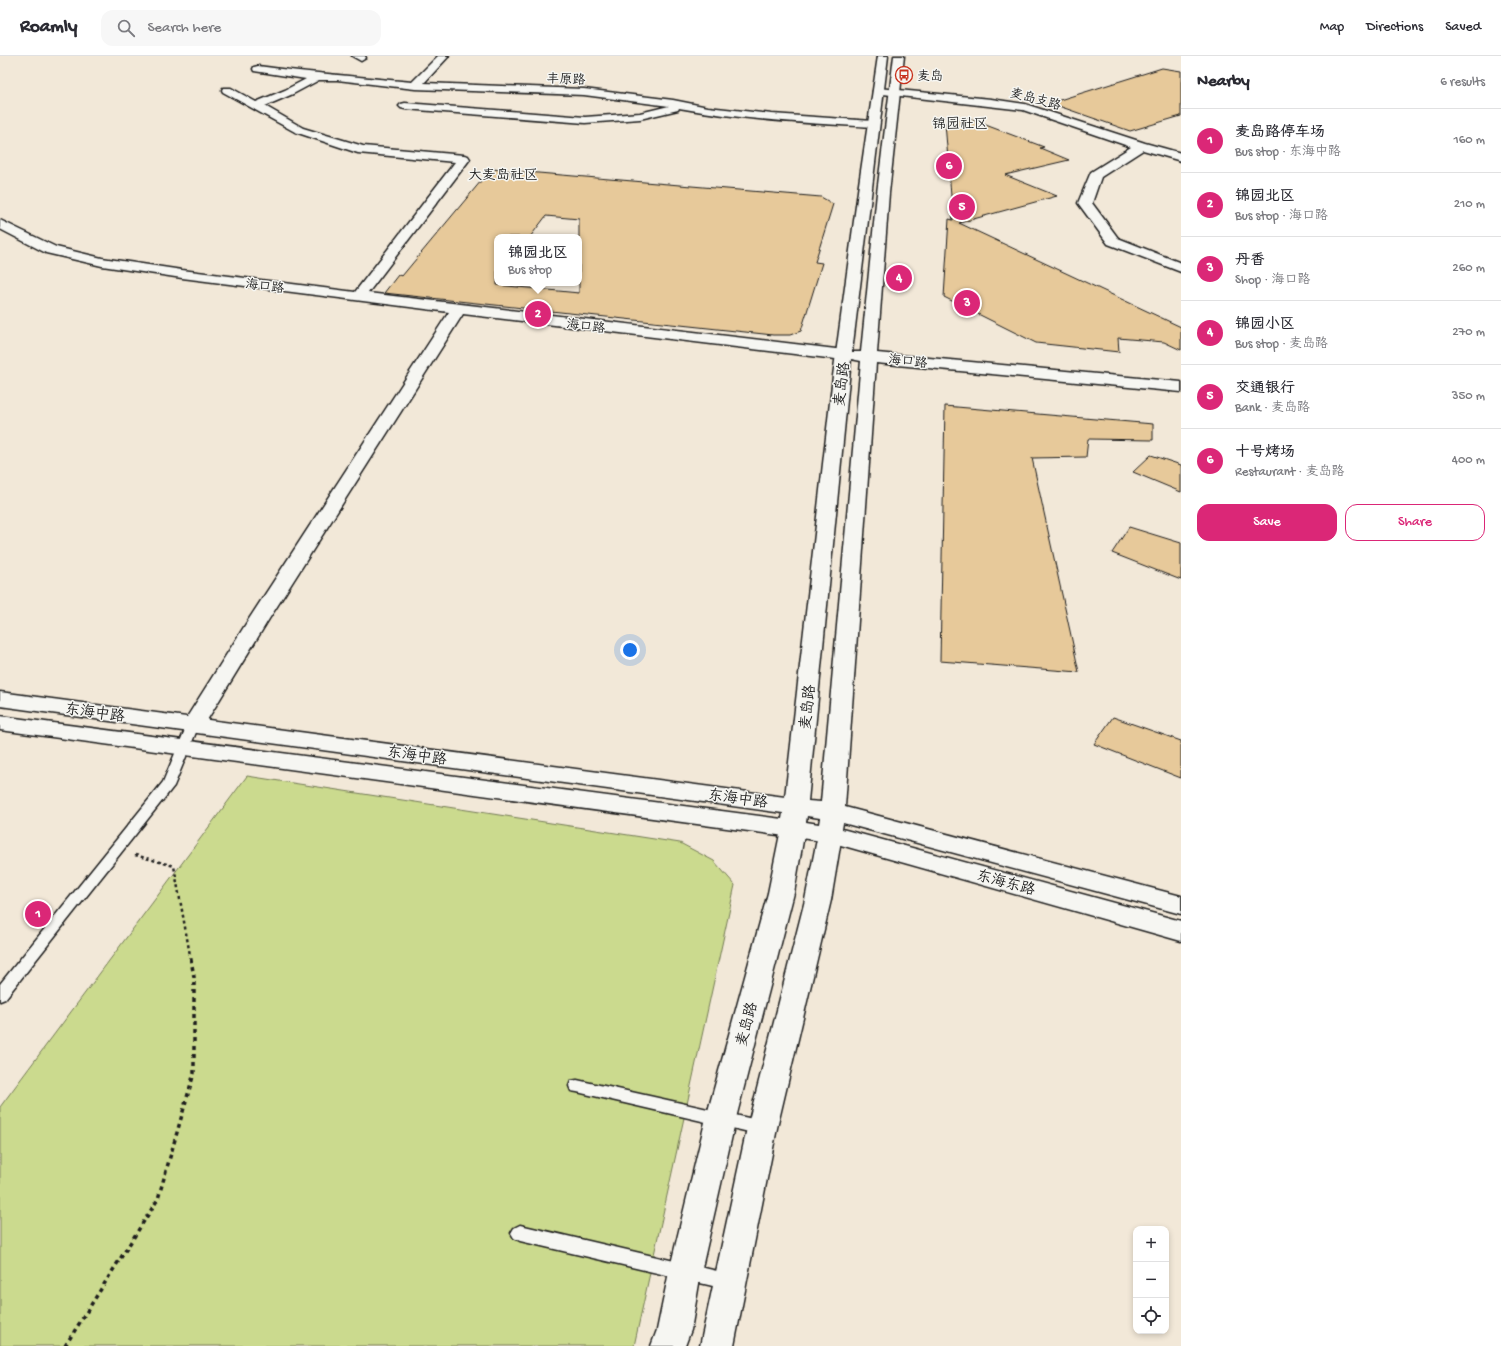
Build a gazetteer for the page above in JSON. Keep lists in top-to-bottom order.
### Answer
{
  "streets": {
    "street": [
      "丰原路",
      "麦岛支路",
      "海口路",
      "麦岛路",
      "东海中路",
      "东海东路"
    ]
  },
  "crossings": [
    ["丰原路", "麦岛路"],
    ["麦岛支路", "麦岛路"],
    ["海口路", "麦岛路"],
    ["麦岛路", "东海中路"],
    ["麦岛路", "东海东路"],
    ["东海中路", "东海东路"]
  ],
  "districts": ["锦园社区", "大麦岛社区"],
  "places": {
    "bus stop": ["麦岛"]
  },
  "page": {
    "header": "Roamly",
    "search": "Search here",
    "nav": ["Map", "Directions", "Saved"],
    "heading": ["Nearby", "6 results"],
    "list": [
      {
        "mark": "1",
        "name": "麦岛路停车场",
        "note": "Bus stop · 东海中路",
        "value": "160 m"
      },
      {
        "mark": "2",
        "name": "锦园北区",
        "note": "Bus stop · 海口路",
        "value": "210 m"
      },
      {
        "mark": "3",
        "name": "丹香",
        "note": "Shop · 海口路",
        "value": "260 m"
      },
      {
        "mark": "4",
        "name": "锦园小区",
        "note": "Bus stop · 麦岛路",
        "value": "270 m"
      },
      {
        "mark": "5",
        "name": "交通银行",
        "note": "Bank · 麦岛路",
        "value": "350 m"
      },
      {
        "mark": "6",
        "name": "十号烤场",
        "note": "Restaurant · 麦岛路",
        "value": "400 m"
      }
    ],
    "pins": [
      "6",
      "5",
      "4",
      "3",
      "2",
      "1"
    ],
    "popup": ["锦园北区", "Bus stop"],
    "buttons": ["Save", "Share"],
    "map_buttons": ["+", "−"]
  }
}
